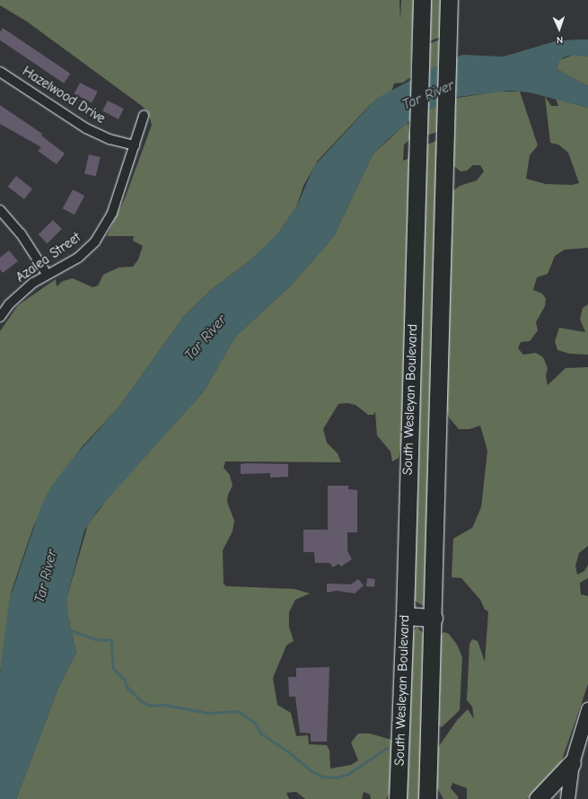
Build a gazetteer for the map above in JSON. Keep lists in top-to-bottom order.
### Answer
{
  "streets": {
    "highway": ["South Wesleyan Boulevard"],
    "street": ["Hazelwood Drive", "Azalea Street"]
  },
  "crossings": [
    ["Hazelwood Drive", "Azalea Street"]
  ],
  "water": ["Tar River"],
  "north": "bottom"
}
